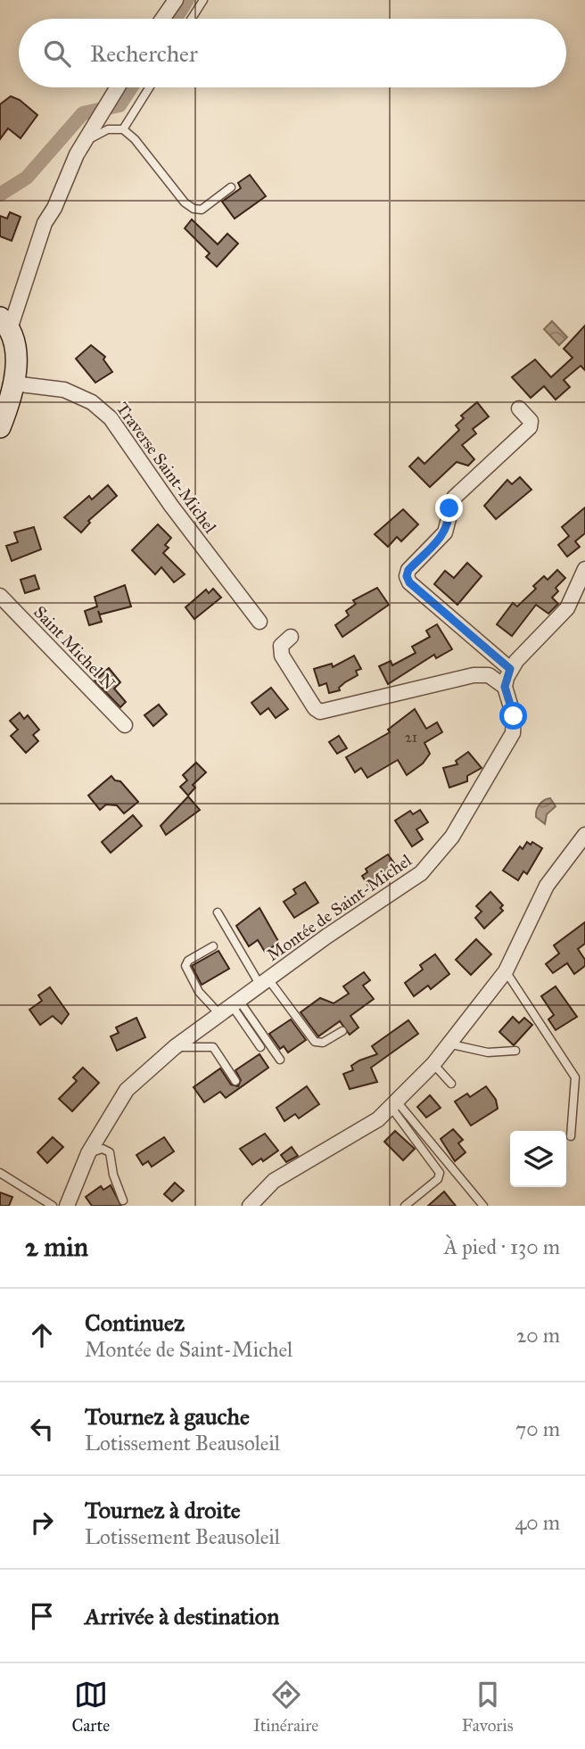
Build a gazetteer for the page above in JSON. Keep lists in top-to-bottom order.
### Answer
{
  "streets": {
    "street": ["Traverse Saint-Michel", "Saint Michel N", "Montée de Saint-Michel"]
  },
  "house_numbers": ["21"],
  "page": {
    "search": "Rechercher",
    "heading": ["2 min", "À pied · 130 m"],
    "list": [
      ["Continuez", "Montée de Saint-Michel", "20 m"],
      ["Tournez à gauche", "Lotissement Beausoleil", "70 m"],
      ["Tournez à droite", "Lotissement Beausoleil", "40 m"],
      "Arrivée à destination"
    ],
    "nav": ["Carte", "Itinéraire", "Favoris"]
  }
}
